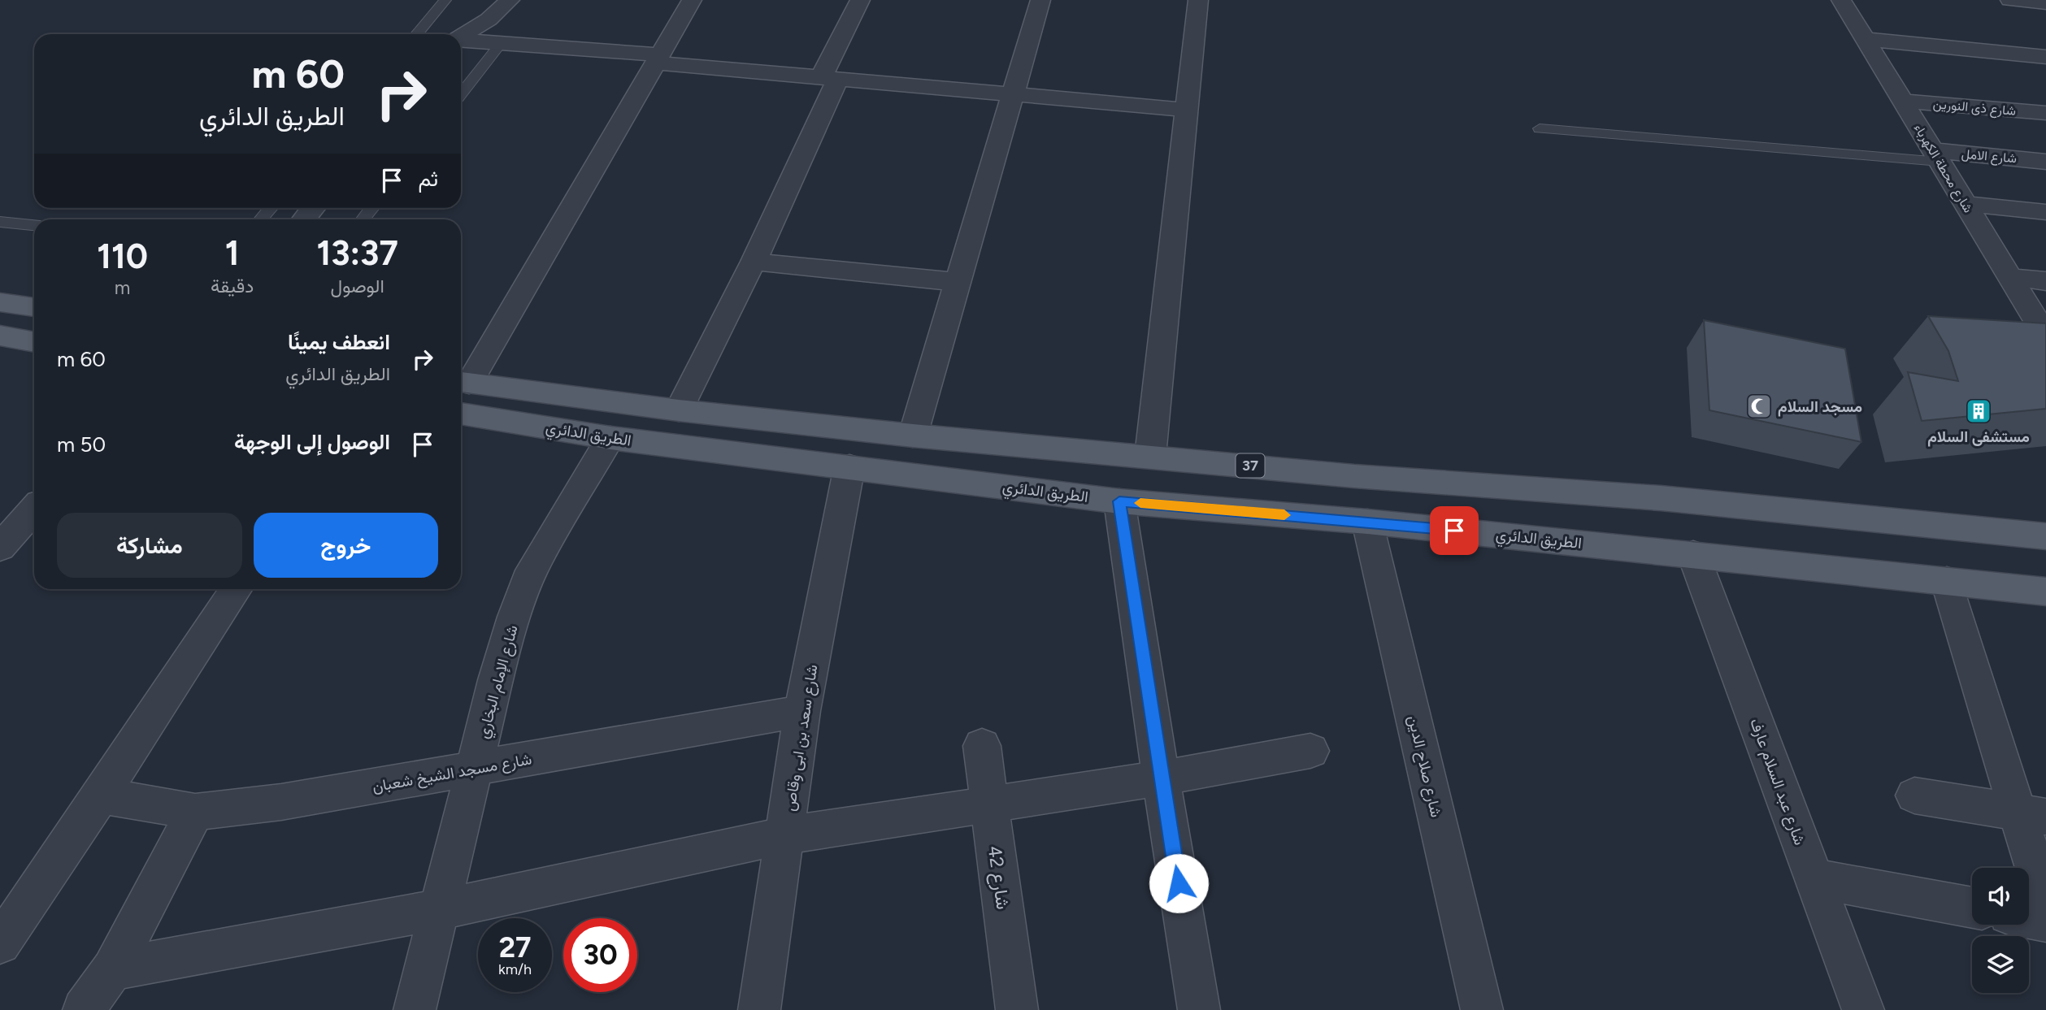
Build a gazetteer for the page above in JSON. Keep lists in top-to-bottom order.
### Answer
{
  "streets": {
    "main road": ["الطريق الدائري", "37"],
    "street": [
      "شارع ذى النورين",
      "شارع الامل",
      "شارع محطة الكهرباء",
      "شارع الإمام البخاري",
      "شارع سعد بن ابى وقاص",
      "شارع صلاح الدين",
      "شارع مسجد الشيخ شعبان",
      "شارع عبد السلام عارف",
      "شارع 42"
    ]
  },
  "crossings": [
    ["شارع ذى النورين", "شارع محطة الكهرباء"],
    ["شارع الامل", "شارع محطة الكهرباء"],
    ["الطريق الدائري", "شارع الإمام البخاري"],
    ["الطريق الدائري", "شارع سعد بن ابى وقاص"],
    ["الطريق الدائري", "شارع صلاح الدين"],
    ["الطريق الدائري", "شارع عبد السلام عارف"],
    ["شارع الإمام البخاري", "شارع مسجد الشيخ شعبان"],
    ["شارع سعد بن ابى وقاص", "شارع مسجد الشيخ شعبان"]
  ],
  "places": {
    "mosque": ["مسجد السلام"],
    "building": ["مستشفى السلام"]
  },
  "page": {
    "turn": ["60 m", "الطريق الدائري"],
    "then": "ثم",
    "eta": [
      "13:37",
      "الوصول",
      "1",
      "دقيقة",
      "110",
      "m"
    ],
    "list": [
      {
        "name": "انعطف يمينًا",
        "note": "الطريق الدائري",
        "value": "60 m"
      },
      {
        "name": "الوصول إلى الوجهة",
        "value": "50 m"
      }
    ],
    "buttons": ["خروج", "مشاركة"],
    "speed": "27 km/h",
    "limit": "30"
  }
}
